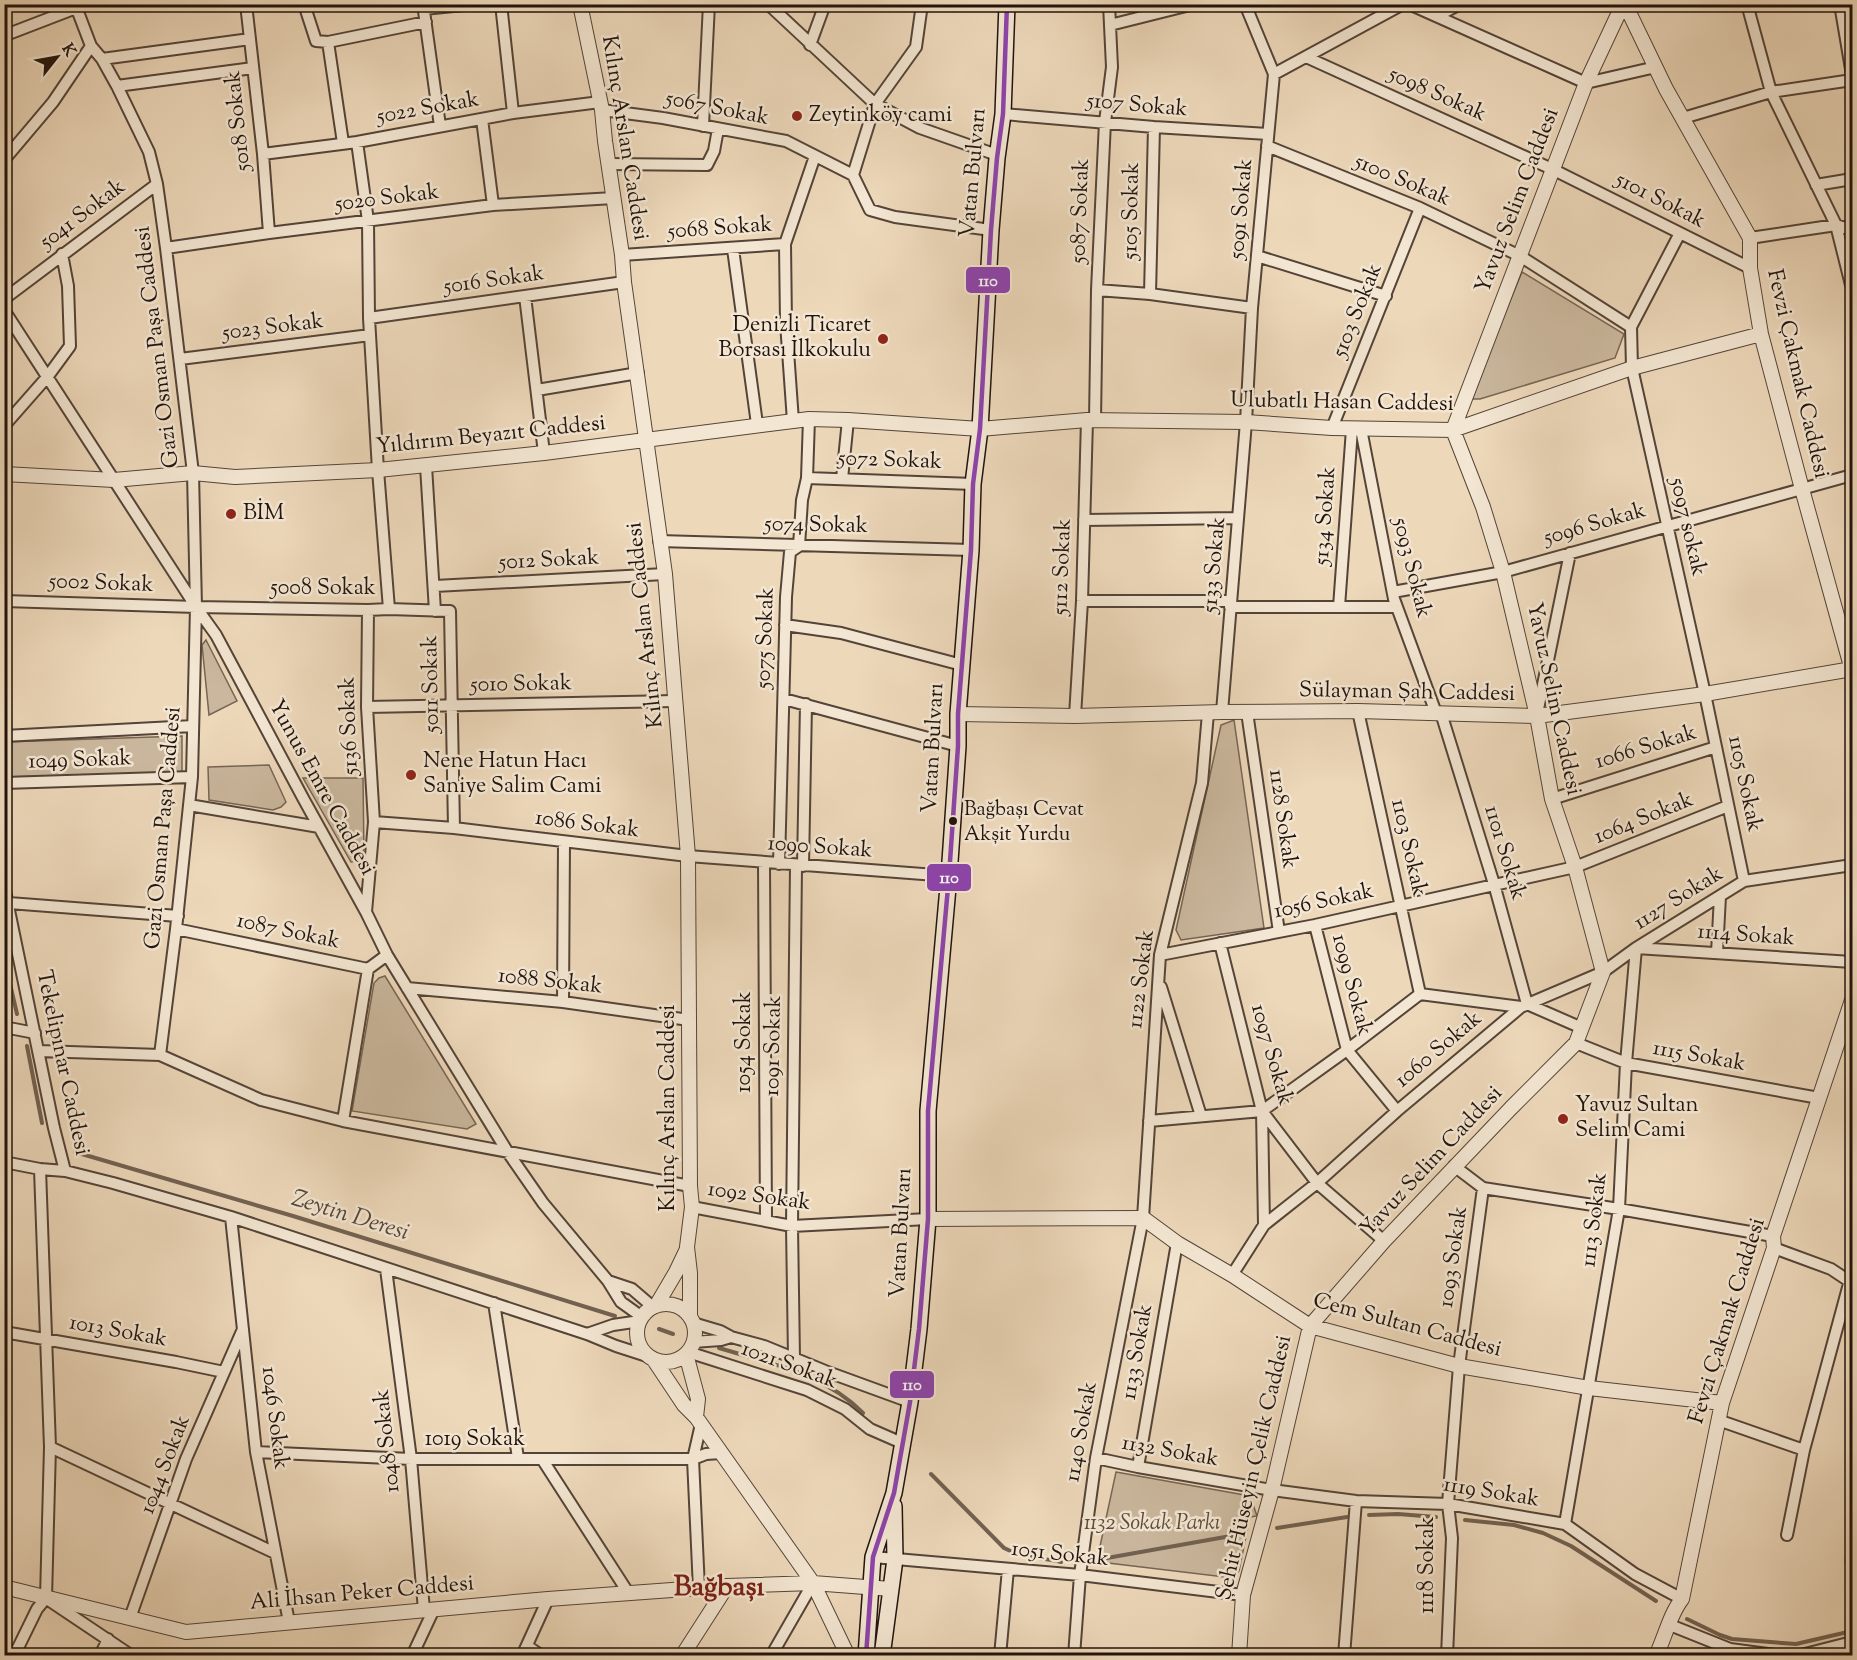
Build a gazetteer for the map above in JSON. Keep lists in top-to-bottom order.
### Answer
{
  "streets": {
    "main road": ["Vatan Bulvarı"],
    "street": [
      "5098 Sokak",
      "5107 Sokak",
      "5022 Sokak",
      "5067 Sokak",
      "5018 Sokak",
      "Kılınç Arslan Caddesi",
      "5100 Sokak",
      "5020 Sokak",
      "Yavuz Selim Caddesi",
      "5101 Sokak",
      "5091 Sokak",
      "5087 Sokak",
      "5105 Sokak",
      "5041 Sokak",
      "5068 Sokak",
      "5016 Sokak",
      "5103 Sokak",
      "5023 Sokak",
      "Gazi Osman Paşa Caddesi",
      "Fevzi Çakmak Caddesi",
      "Ulubatlı Hasan Caddesi",
      "Yıldırım Beyazıt Caddesi",
      "5072 Sokak",
      "5134 Sokak",
      "5096 Sokak",
      "5074 Sokak",
      "5097 sokak",
      "5012 Sokak",
      "5133 Sokak",
      "5112 Sokak",
      "5093 Sokak",
      "5002 Sokak",
      "5008 Sokak",
      "5075 Sokak",
      "5011 Sokak",
      "5010 Sokak",
      "Sülayman Şah Caddesi",
      "5136 Sokak",
      "1066 Sokak",
      "1049 Sokak",
      "1105 Sokak",
      "Yunus Emre Caddesi",
      "1128 Sokak",
      "1064 Sokak",
      "1086 Sokak",
      "1090 Sokak",
      "1103 Sokak",
      "1101 Sokak",
      "1127 Sokak",
      "1056 Sokak",
      "1087 Sokak",
      "1114 Sokak",
      "1122 Sokak",
      "1088 Sokak",
      "1099 Sokak",
      "1054 Sokak",
      "1091 Sokak",
      "1060 Sokak",
      "1097 Sokak",
      "1115 Sokak",
      "Tekelipınar Caddesi",
      "1092 Sokak",
      "1113 Sokak",
      "1093 Sokak",
      "Cem Sultan Caddesi",
      "1013 Sokak",
      "1133 Sokak",
      "1021 Sokak",
      "1046 Sokak",
      "1140 Sokak",
      "1019 Sokak",
      "1048 Sokak",
      "1132 Sokak",
      "1044 Sokak",
      "Şehit Hüseyin Çelik Caddesi",
      "1119 Sokak",
      "1051 Sokak",
      "1118 Sokak",
      "Ali İhsan Peker Caddesi"
    ]
  },
  "crossings": [
    ["5098 Sokak", "Yavuz Selim Caddesi"],
    ["5098 Sokak", "5101 Sokak"],
    ["5107 Sokak", "Vatan Bulvarı"],
    ["5107 Sokak", "5100 Sokak"],
    ["5107 Sokak", "5091 Sokak"],
    ["5107 Sokak", "5087 Sokak"],
    ["5107 Sokak", "5105 Sokak"],
    ["5022 Sokak", "5067 Sokak"],
    ["5022 Sokak", "5018 Sokak"],
    ["5022 Sokak", "Kılınç Arslan Caddesi"],
    ["5067 Sokak", "Kılınç Arslan Caddesi"],
    ["5018 Sokak", "5020 Sokak"],
    ["Kılınç Arslan Caddesi", "5020 Sokak"],
    ["Kılınç Arslan Caddesi", "5068 Sokak"],
    ["Kılınç Arslan Caddesi", "5016 Sokak"],
    ["Kılınç Arslan Caddesi", "Yıldırım Beyazıt Caddesi"],
    ["Kılınç Arslan Caddesi", "5074 Sokak"],
    ["Kılınç Arslan Caddesi", "5012 Sokak"],
    ["Kılınç Arslan Caddesi", "5010 Sokak"],
    ["Kılınç Arslan Caddesi", "Yunus Emre Caddesi"],
    ["Kılınç Arslan Caddesi", "1086 Sokak"],
    ["Kılınç Arslan Caddesi", "1090 Sokak"],
    ["Kılınç Arslan Caddesi", "1088 Sokak"],
    ["Kılınç Arslan Caddesi", "Tekelipınar Caddesi"],
    ["Kılınç Arslan Caddesi", "1092 Sokak"],
    ["Kılınç Arslan Caddesi", "1021 Sokak"],
    ["Vatan Bulvarı", "Ulubatlı Hasan Caddesi"],
    ["Vatan Bulvarı", "Yıldırım Beyazıt Caddesi"],
    ["Vatan Bulvarı", "5072 Sokak"],
    ["Vatan Bulvarı", "5074 Sokak"],
    ["Vatan Bulvarı", "Sülayman Şah Caddesi"],
    ["Vatan Bulvarı", "1090 Sokak"],
    ["Vatan Bulvarı", "1092 Sokak"],
    ["Vatan Bulvarı", "1021 Sokak"],
    ["Vatan Bulvarı", "1051 Sokak"],
    ["Vatan Bulvarı", "Ali İhsan Peker Caddesi"],
    ["5100 Sokak", "Yavuz Selim Caddesi"],
    ["5100 Sokak", "5091 Sokak"],
    ["5100 Sokak", "5103 Sokak"],
    ["5100 Sokak", "5097 sokak"],
    ["5020 Sokak", "Gazi Osman Paşa Caddesi"],
    ["Yavuz Selim Caddesi", "5101 Sokak"],
    ["Yavuz Selim Caddesi", "Fevzi Çakmak Caddesi"],
    ["Yavuz Selim Caddesi", "Ulubatlı Hasan Caddesi"],
    ["Yavuz Selim Caddesi", "5096 Sokak"],
    ["Yavuz Selim Caddesi", "Sülayman Şah Caddesi"],
    ["Yavuz Selim Caddesi", "1066 Sokak"],
    ["Yavuz Selim Caddesi", "1064 Sokak"],
    ["Yavuz Selim Caddesi", "1127 Sokak"],
    ["Yavuz Selim Caddesi", "1060 Sokak"],
    ["Yavuz Selim Caddesi", "1097 Sokak"],
    ["Yavuz Selim Caddesi", "1115 Sokak"],
    ["Yavuz Selim Caddesi", "Cem Sultan Caddesi"],
    ["Yavuz Selim Caddesi", "Şehit Hüseyin Çelik Caddesi"],
    ["5101 Sokak", "Fevzi Çakmak Caddesi"],
    ["5091 Sokak", "Ulubatlı Hasan Caddesi"],
    ["5091 Sokak", "5133 Sokak"],
    ["5087 Sokak", "Ulubatlı Hasan Caddesi"],
    ["5087 Sokak", "5112 Sokak"],
    ["5041 Sokak", "Gazi Osman Paşa Caddesi"],
    ["5103 Sokak", "Ulubatlı Hasan Caddesi"],
    ["5023 Sokak", "Gazi Osman Paşa Caddesi"],
    ["Gazi Osman Paşa Caddesi", "Yıldırım Beyazıt Caddesi"],
    ["Gazi Osman Paşa Caddesi", "5002 Sokak"],
    ["Gazi Osman Paşa Caddesi", "5008 Sokak"],
    ["Gazi Osman Paşa Caddesi", "1049 Sokak"],
    ["Gazi Osman Paşa Caddesi", "Yunus Emre Caddesi"],
    ["Gazi Osman Paşa Caddesi", "1087 Sokak"],
    ["Fevzi Çakmak Caddesi", "Ulubatlı Hasan Caddesi"],
    ["Fevzi Çakmak Caddesi", "5096 Sokak"],
    ["Fevzi Çakmak Caddesi", "Sülayman Şah Caddesi"],
    ["Fevzi Çakmak Caddesi", "1115 Sokak"],
    ["Fevzi Çakmak Caddesi", "Cem Sultan Caddesi"],
    ["Fevzi Çakmak Caddesi", "1119 Sokak"],
    ["Ulubatlı Hasan Caddesi", "Yıldırım Beyazıt Caddesi"],
    ["Ulubatlı Hasan Caddesi", "5134 Sokak"],
    ["Ulubatlı Hasan Caddesi", "5097 sokak"],
    ["Ulubatlı Hasan Caddesi", "5133 Sokak"],
    ["Ulubatlı Hasan Caddesi", "5112 Sokak"],
    ["Ulubatlı Hasan Caddesi", "5093 Sokak"],
    ["Yıldırım Beyazıt Caddesi", "5075 Sokak"],
    ["Yıldırım Beyazıt Caddesi", "Yunus Emre Caddesi"],
    ["5072 Sokak", "5075 Sokak"],
    ["5134 Sokak", "5093 Sokak"],
    ["5096 Sokak", "5097 sokak"],
    ["5096 Sokak", "5093 Sokak"],
    ["5074 Sokak", "5075 Sokak"],
    ["5097 sokak", "Sülayman Şah Caddesi"],
    ["5097 sokak", "1105 Sokak"],
    ["5133 Sokak", "Sülayman Şah Caddesi"],
    ["5133 Sokak", "1122 Sokak"],
    ["5112 Sokak", "Sülayman Şah Caddesi"],
    ["5093 Sokak", "Sülayman Şah Caddesi"],
    ["5093 Sokak", "1101 Sokak"],
    ["5002 Sokak", "5008 Sokak"],
    ["5002 Sokak", "Yunus Emre Caddesi"],
    ["5008 Sokak", "5011 Sokak"],
    ["5008 Sokak", "5136 Sokak"],
    ["5008 Sokak", "Yunus Emre Caddesi"],
    ["5075 Sokak", "1090 Sokak"],
    ["5011 Sokak", "5010 Sokak"],
    ["5011 Sokak", "1086 Sokak"],
    ["5010 Sokak", "5136 Sokak"],
    ["Sülayman Şah Caddesi", "1105 Sokak"],
    ["Sülayman Şah Caddesi", "1128 Sokak"],
    ["Sülayman Şah Caddesi", "1103 Sokak"],
    ["Sülayman Şah Caddesi", "1101 Sokak"],
    ["Sülayman Şah Caddesi", "1122 Sokak"],
    ["5136 Sokak", "Yunus Emre Caddesi"],
    ["5136 Sokak", "1086 Sokak"],
    ["1066 Sokak", "1105 Sokak"],
    ["1105 Sokak", "1064 Sokak"],
    ["1105 Sokak", "1127 Sokak"],
    ["Yunus Emre Caddesi", "1088 Sokak"],
    ["Yunus Emre Caddesi", "Tekelipınar Caddesi"],
    ["Yunus Emre Caddesi", "1021 Sokak"],
    ["1128 Sokak", "1056 Sokak"],
    ["1064 Sokak", "1101 Sokak"],
    ["1064 Sokak", "1056 Sokak"],
    ["1086 Sokak", "1090 Sokak"],
    ["1090 Sokak", "1054 Sokak"],
    ["1090 Sokak", "1091 Sokak"],
    ["1103 Sokak", "1056 Sokak"],
    ["1101 Sokak", "1056 Sokak"],
    ["1101 Sokak", "1060 Sokak"],
    ["1127 Sokak", "1114 Sokak"],
    ["1127 Sokak", "1060 Sokak"],
    ["1127 Sokak", "1113 Sokak"],
    ["1056 Sokak", "1122 Sokak"],
    ["1056 Sokak", "1099 Sokak"],
    ["1056 Sokak", "1097 Sokak"],
    ["1114 Sokak", "1113 Sokak"],
    ["1122 Sokak", "Cem Sultan Caddesi"],
    ["1122 Sokak", "1140 Sokak"],
    ["1099 Sokak", "1060 Sokak"],
    ["1054 Sokak", "1092 Sokak"],
    ["1091 Sokak", "1092 Sokak"],
    ["1060 Sokak", "1097 Sokak"],
    ["1115 Sokak", "1113 Sokak"],
    ["Tekelipınar Caddesi", "1021 Sokak"],
    ["Tekelipınar Caddesi", "1046 Sokak"],
    ["Tekelipınar Caddesi", "1048 Sokak"],
    ["1113 Sokak", "Cem Sultan Caddesi"],
    ["1113 Sokak", "1119 Sokak"],
    ["1093 Sokak", "Cem Sultan Caddesi"],
    ["1093 Sokak", "1118 Sokak"],
    ["Cem Sultan Caddesi", "1133 Sokak"],
    ["Cem Sultan Caddesi", "1140 Sokak"],
    ["Cem Sultan Caddesi", "Şehit Hüseyin Çelik Caddesi"],
    ["Cem Sultan Caddesi", "1118 Sokak"],
    ["1013 Sokak", "1044 Sokak"],
    ["1133 Sokak", "1132 Sokak"],
    ["1046 Sokak", "1019 Sokak"],
    ["1046 Sokak", "1044 Sokak"],
    ["1046 Sokak", "Ali İhsan Peker Caddesi"],
    ["1140 Sokak", "1132 Sokak"],
    ["1140 Sokak", "1051 Sokak"],
    ["1019 Sokak", "1048 Sokak"],
    ["1048 Sokak", "Ali İhsan Peker Caddesi"],
    ["1132 Sokak", "Şehit Hüseyin Çelik Caddesi"],
    ["1132 Sokak", "1119 Sokak"],
    ["1044 Sokak", "Ali İhsan Peker Caddesi"],
    ["Şehit Hüseyin Çelik Caddesi", "1119 Sokak"],
    ["Şehit Hüseyin Çelik Caddesi", "1051 Sokak"],
    ["1119 Sokak", "1118 Sokak"]
  ],
  "districts": ["Bağbaşı"],
  "water": ["Zeytin Deresi"],
  "parks": ["1132 Sokak Parkı"],
  "places": [
    "Zeytinköy cami",
    "Denizli Ticaret Borsası İlkokulu",
    "BİM",
    "Nene Hatun Hacı Saniye Salim Cami",
    "Bağbaşı Cevat Akşit Yurdu",
    "Yavuz Sultan Selim Cami"
  ],
  "lines": ["transit line 110"],
  "north": "top right"
}
